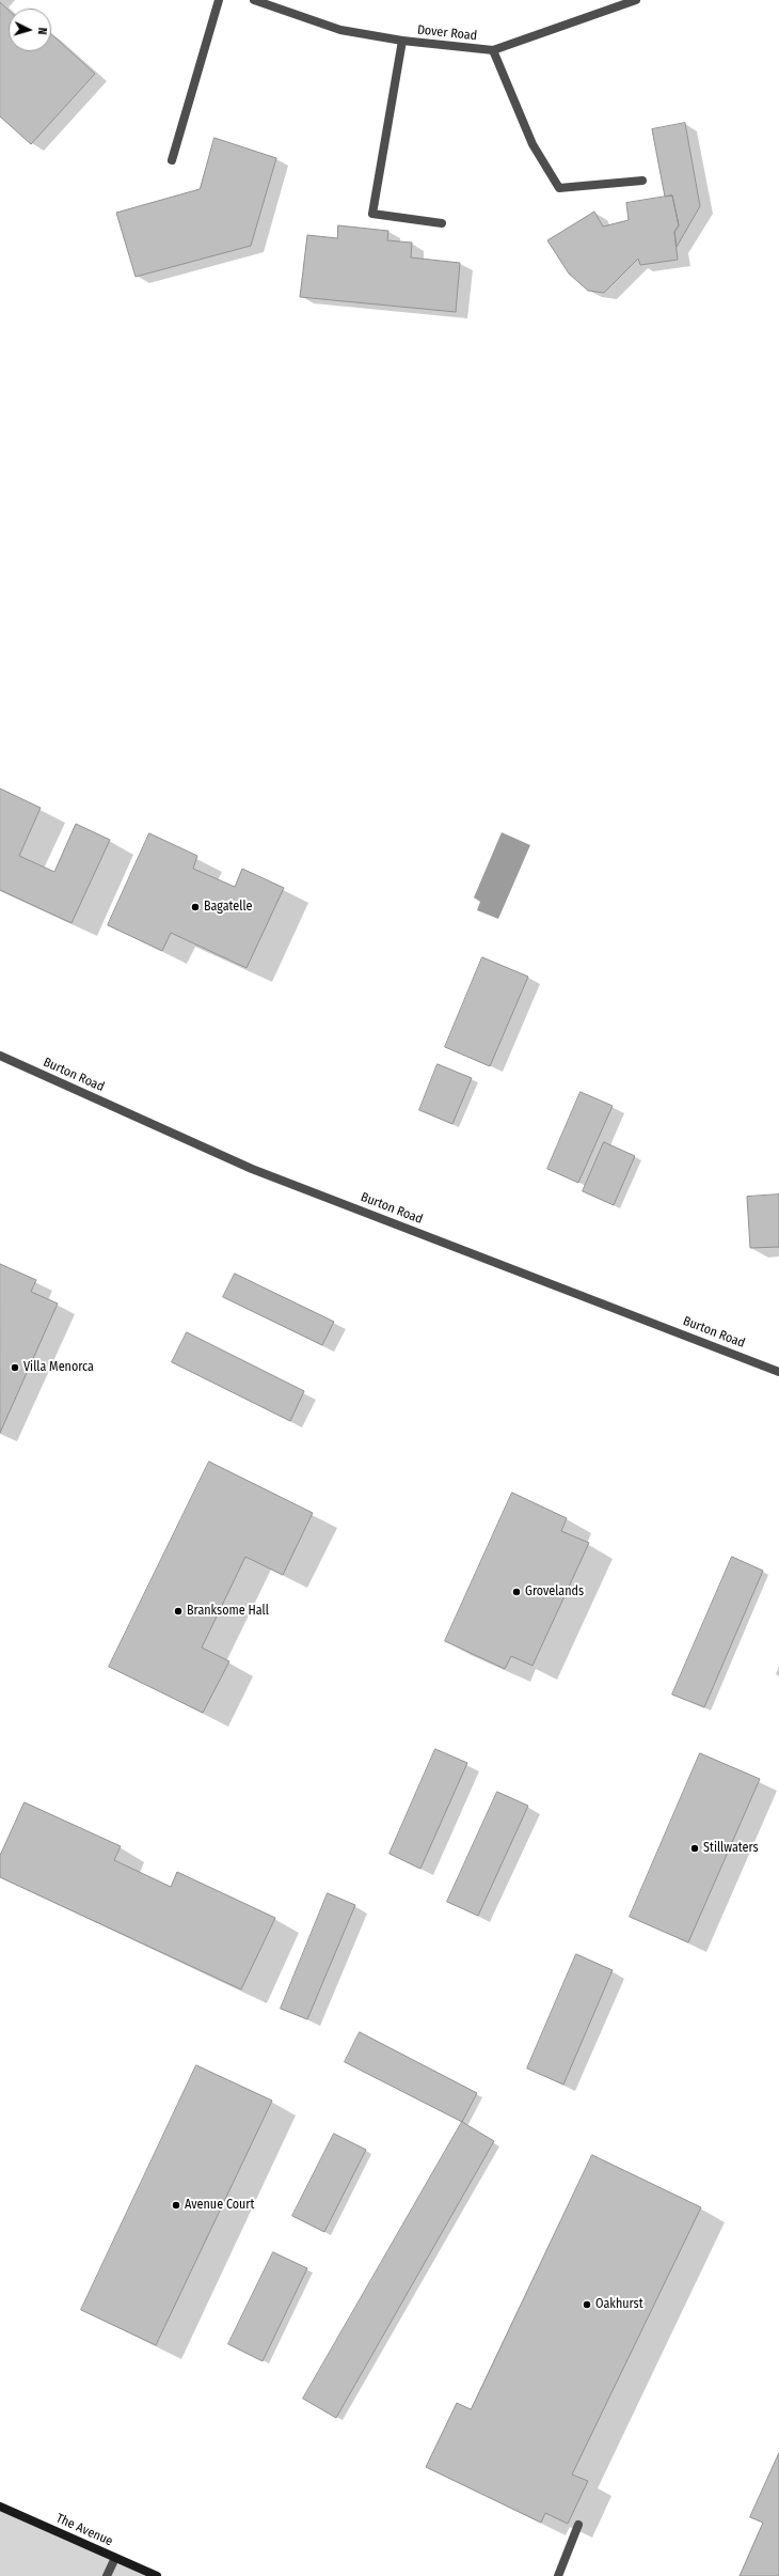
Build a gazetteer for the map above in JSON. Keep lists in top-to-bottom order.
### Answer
{
  "streets": {
    "main road": ["The Avenue"],
    "street": ["Dover Road", "Burton Road"]
  },
  "places": [
    "Bagatelle",
    "Villa Menorca",
    "Grovelands",
    "Branksome Hall",
    "Stillwaters",
    "Avenue Court",
    "Oakhurst"
  ],
  "north": "right"
}
